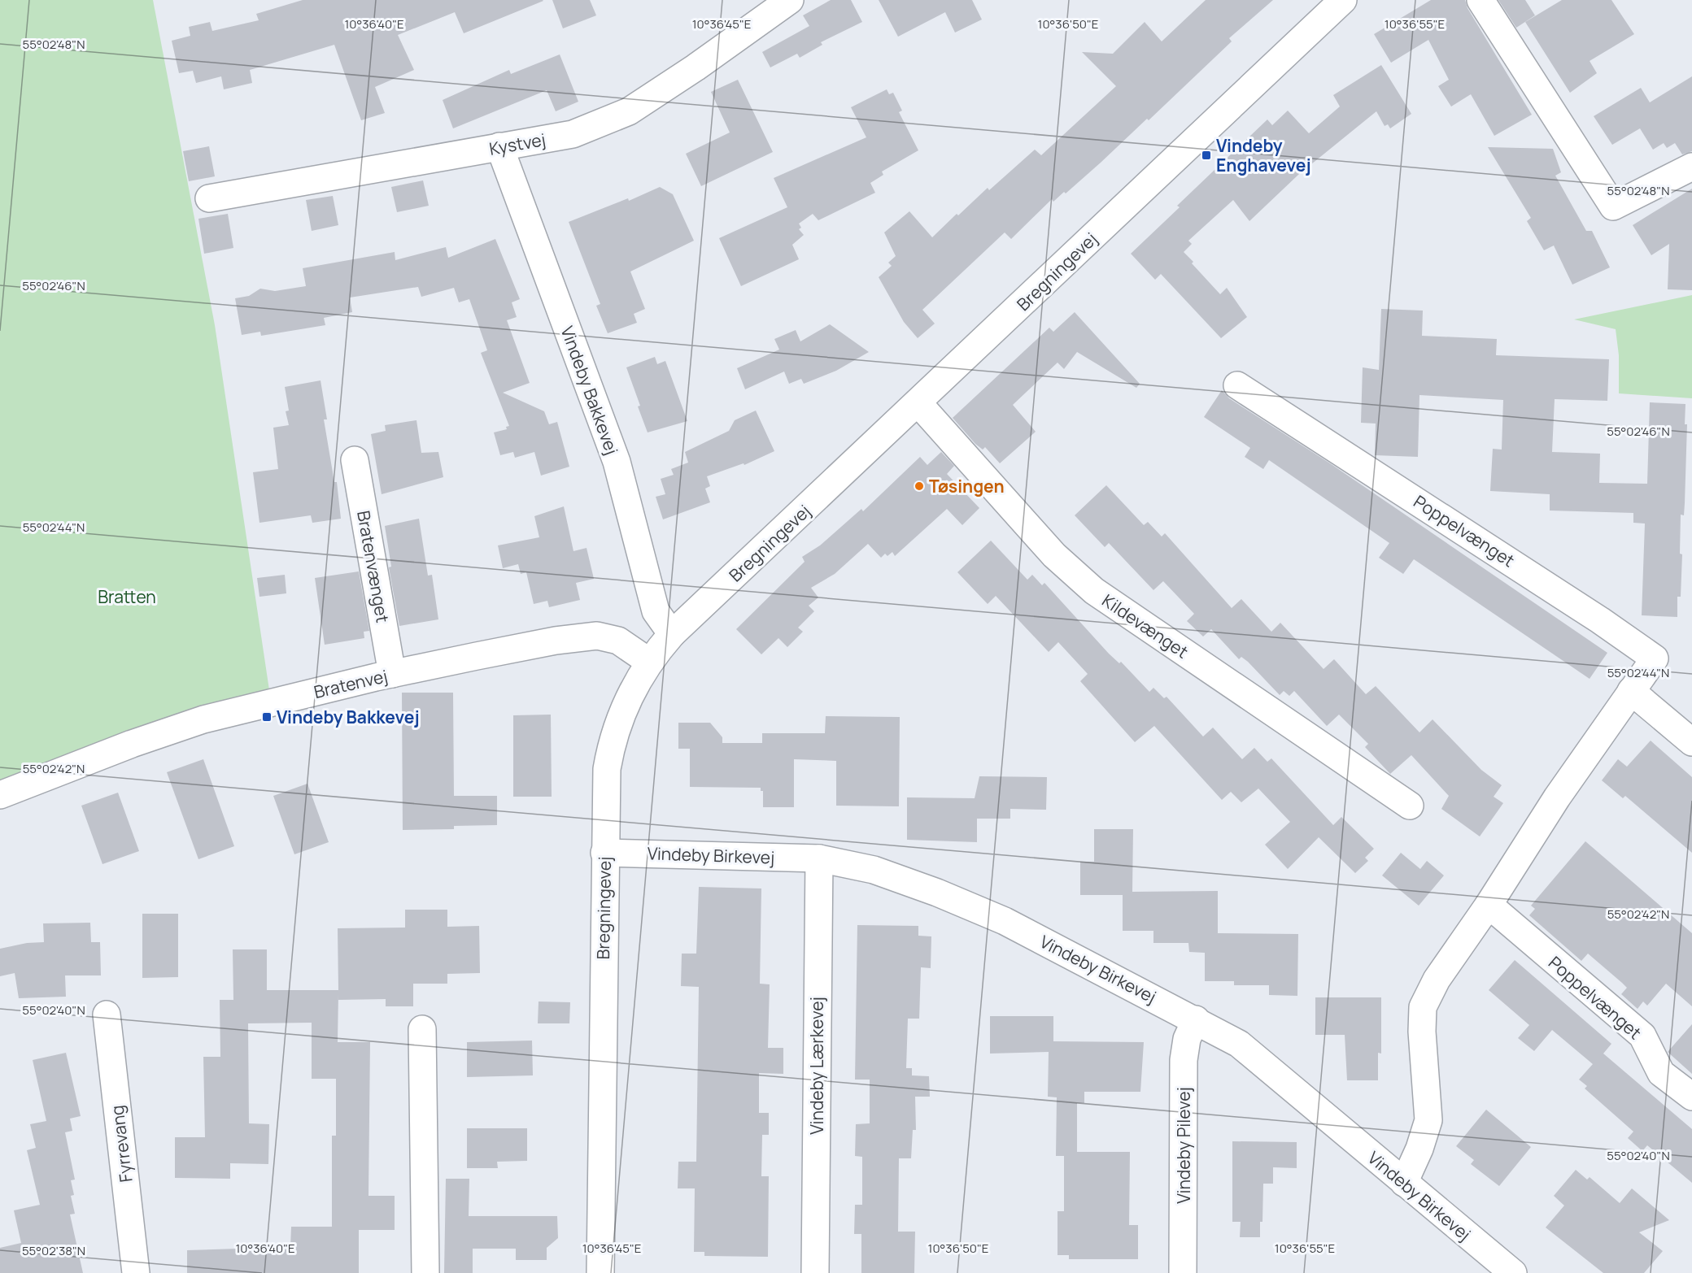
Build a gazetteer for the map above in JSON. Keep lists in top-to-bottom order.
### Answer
{
  "streets": {
    "street": [
      "Kystvej",
      "Bregningevej",
      "Vindeby Bakkevej",
      "Poppelvænget",
      "Bratenvænget",
      "Kildevænget",
      "Bratenvej",
      "Vindeby Birkevej",
      "Vindeby Lærkevej",
      "Fyrrevang",
      "Vindeby Pilevej"
    ]
  },
  "crossings": [
    ["Kystvej", "Vindeby Bakkevej"],
    ["Bregningevej", "Vindeby Bakkevej"],
    ["Bregningevej", "Kildevænget"],
    ["Bregningevej", "Bratenvej"],
    ["Bregningevej", "Vindeby Birkevej"],
    ["Poppelvænget", "Vindeby Birkevej"],
    ["Bratenvænget", "Bratenvej"],
    ["Vindeby Birkevej", "Vindeby Lærkevej"],
    ["Vindeby Birkevej", "Vindeby Pilevej"]
  ],
  "parks": ["Bratten"],
  "places": {
    "transit": ["Vindeby Enghavevej", "Vindeby Bakkevej"],
    "other": ["Tøsingen"]
  },
  "coordinates": [
    "10°36'40\"E",
    "10°36'45\"E",
    "10°36'50\"E",
    "10°36'55\"E",
    "55°02'48\"N",
    "55°02'46\"N",
    "55°02'44\"N",
    "55°02'42\"N",
    "55°02'40\"N",
    "55°02'38\"N"
  ]
}
